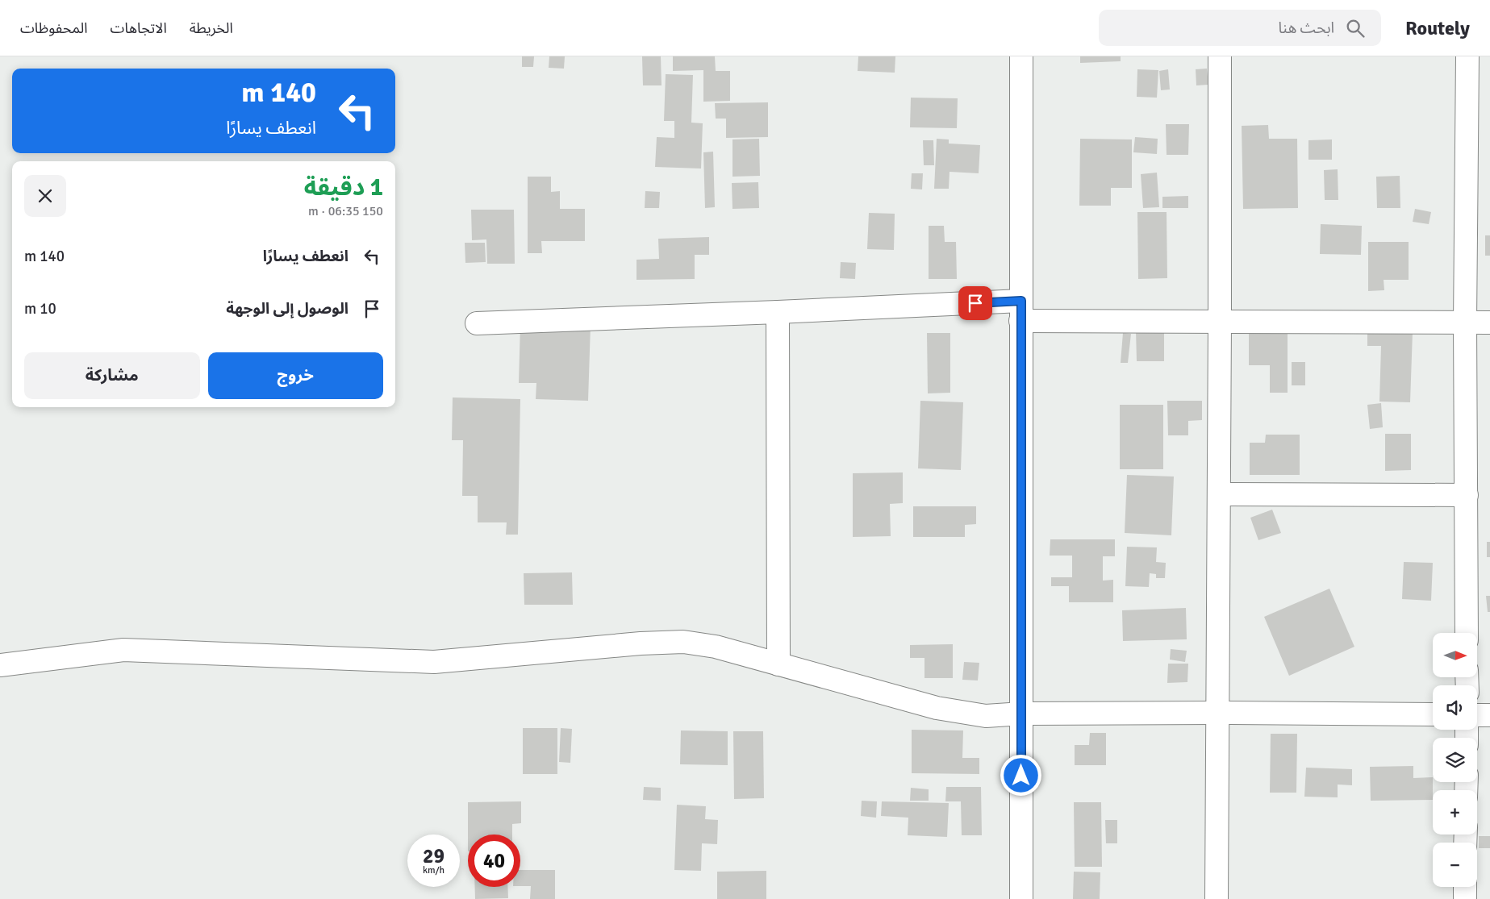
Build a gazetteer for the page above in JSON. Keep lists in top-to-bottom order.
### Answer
{
  "north": "right",
  "page": {
    "header": "Routely",
    "search": "ابحث هنا",
    "nav": ["الخريطة", "الاتجاهات", "المحفوظات"],
    "turn": ["140 m", "انعطف يسارًا"],
    "heading": ["1 دقيقة", "150 m · 06:35"],
    "list": [
      {
        "name": "انعطف يسارًا",
        "value": "140 m"
      },
      {
        "name": "الوصول إلى الوجهة",
        "value": "10 m"
      }
    ],
    "buttons": ["خروج", "مشاركة"],
    "map_buttons": ["+", "−"],
    "speed": "29 km/h",
    "limit": "40"
  }
}
